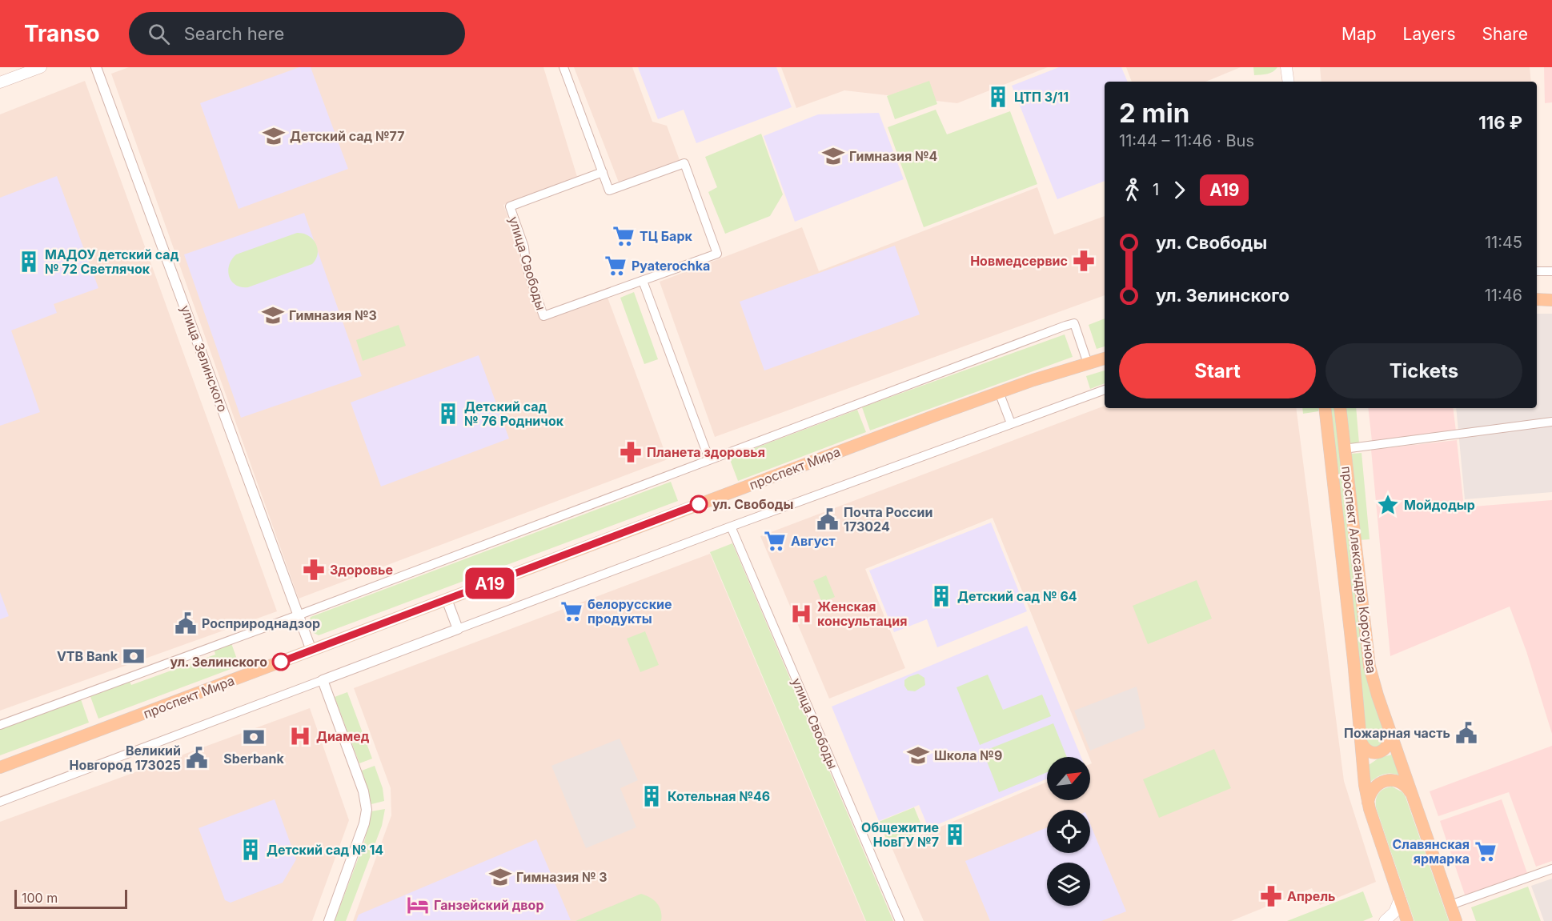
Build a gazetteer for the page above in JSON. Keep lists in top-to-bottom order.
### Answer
{
  "streets": {
    "main road": ["проспект Мира", "проспект Александра Корсунова"],
    "street": ["улица Свободы", "улица Зелинского"]
  },
  "crossings": [
    ["улица Зелинского", "проспект Мира"]
  ],
  "places": {
    "building": [
      "ЦТП 3/11",
      "МАДОУ детский сад № 72 Светлячок",
      "Детский сад № 76 Родничок",
      "Детский сад № 64",
      "Котельная №46",
      "Общежитие НовГУ №7",
      "Детский сад № 14"
    ],
    "school or university": [
      "Детский сад №77",
      "Гимназия №4",
      "Гимназия №3",
      "Школа №9",
      "Гимназия № 3"
    ],
    "supermarket": [
      "ТЦ Барк",
      "Pyaterochka",
      "Август",
      "белорусские продукты",
      "Славянская ярмарка"
    ],
    "pharmacy": [
      "Новмедсервис",
      "Планета здоровья",
      "Здоровье",
      "Апрель"
    ],
    "other": ["ул. Свободы", "ул. Зелинского"],
    "place": ["Мойдодыр"],
    "public building": [
      "Почта России 173024",
      "Росприроднадзор",
      "Пожарная часть",
      "Великий Новгород 173025"
    ],
    "hospital": ["Женская консультация", "Диамед"],
    "bank": ["VTB Bank", "Sberbank"],
    "hotel": ["Ганзейский двор"]
  },
  "lines": ["bus line A19"],
  "scale_bar": "100 m",
  "north": "top right",
  "page": {
    "header": "Transo",
    "search": "Search here",
    "nav": ["Map", "Layers", "Share"],
    "on_map": "A19",
    "heading": ["2 min", "11:44 – 11:46 · Bus", "116 ₽"],
    "legs": ["1", "A19"],
    "list": [
      {
        "name": "ул. Свободы",
        "value": "11:45"
      },
      {
        "name": "ул. Зелинского",
        "value": "11:46"
      }
    ],
    "buttons": ["Start", "Tickets"],
    "scale": "100 m"
  }
}
